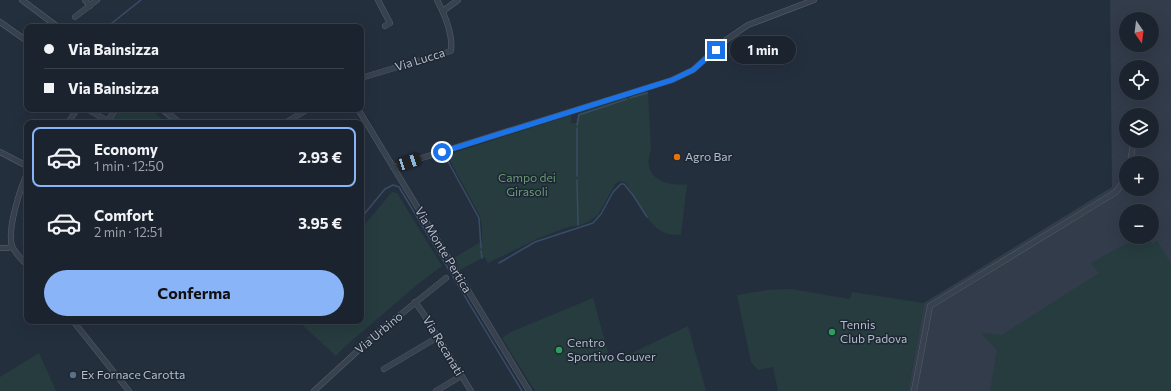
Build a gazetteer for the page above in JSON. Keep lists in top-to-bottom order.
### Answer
{
  "streets": {
    "street": [
      "Via Lucca",
      "Via Monte Pertica",
      "Via Urbino",
      "Via Recanati"
    ]
  },
  "crossings": [
    ["Via Urbino", "Via Recanati"]
  ],
  "parks": ["Campo dei Girasoli"],
  "places": [
    "Agro Bar",
    "Tennis Club Padova",
    "Centro Sportivo Couver",
    "Ex Fornace Carotta"
  ],
  "north": "bottom",
  "page": {
    "map_buttons": ["+", "−"],
    "banner": ["Via Bainsizza", "Via Bainsizza"],
    "bubble": "1 min",
    "list": [
      {
        "name": "Economy",
        "note": "1 min · 12:50",
        "value": "2.93 €"
      },
      {
        "name": "Comfort",
        "note": "2 min · 12:51",
        "value": "3.95 €"
      }
    ],
    "buttons": "Conferma"
  }
}
